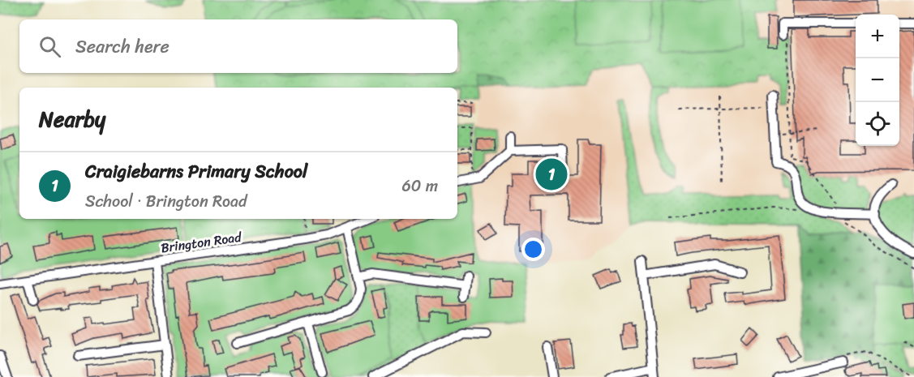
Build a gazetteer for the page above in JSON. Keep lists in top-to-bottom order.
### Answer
{
  "streets": {
    "street": ["Brington Road"]
  },
  "page": {
    "map_buttons": ["+", "−"],
    "search": "Search here",
    "heading": "Nearby",
    "list": [
      {
        "mark": "1",
        "name": "Craigiebarns Primary School",
        "note": "School · Brington Road",
        "value": "60 m"
      }
    ],
    "pins": "1"
  }
}
